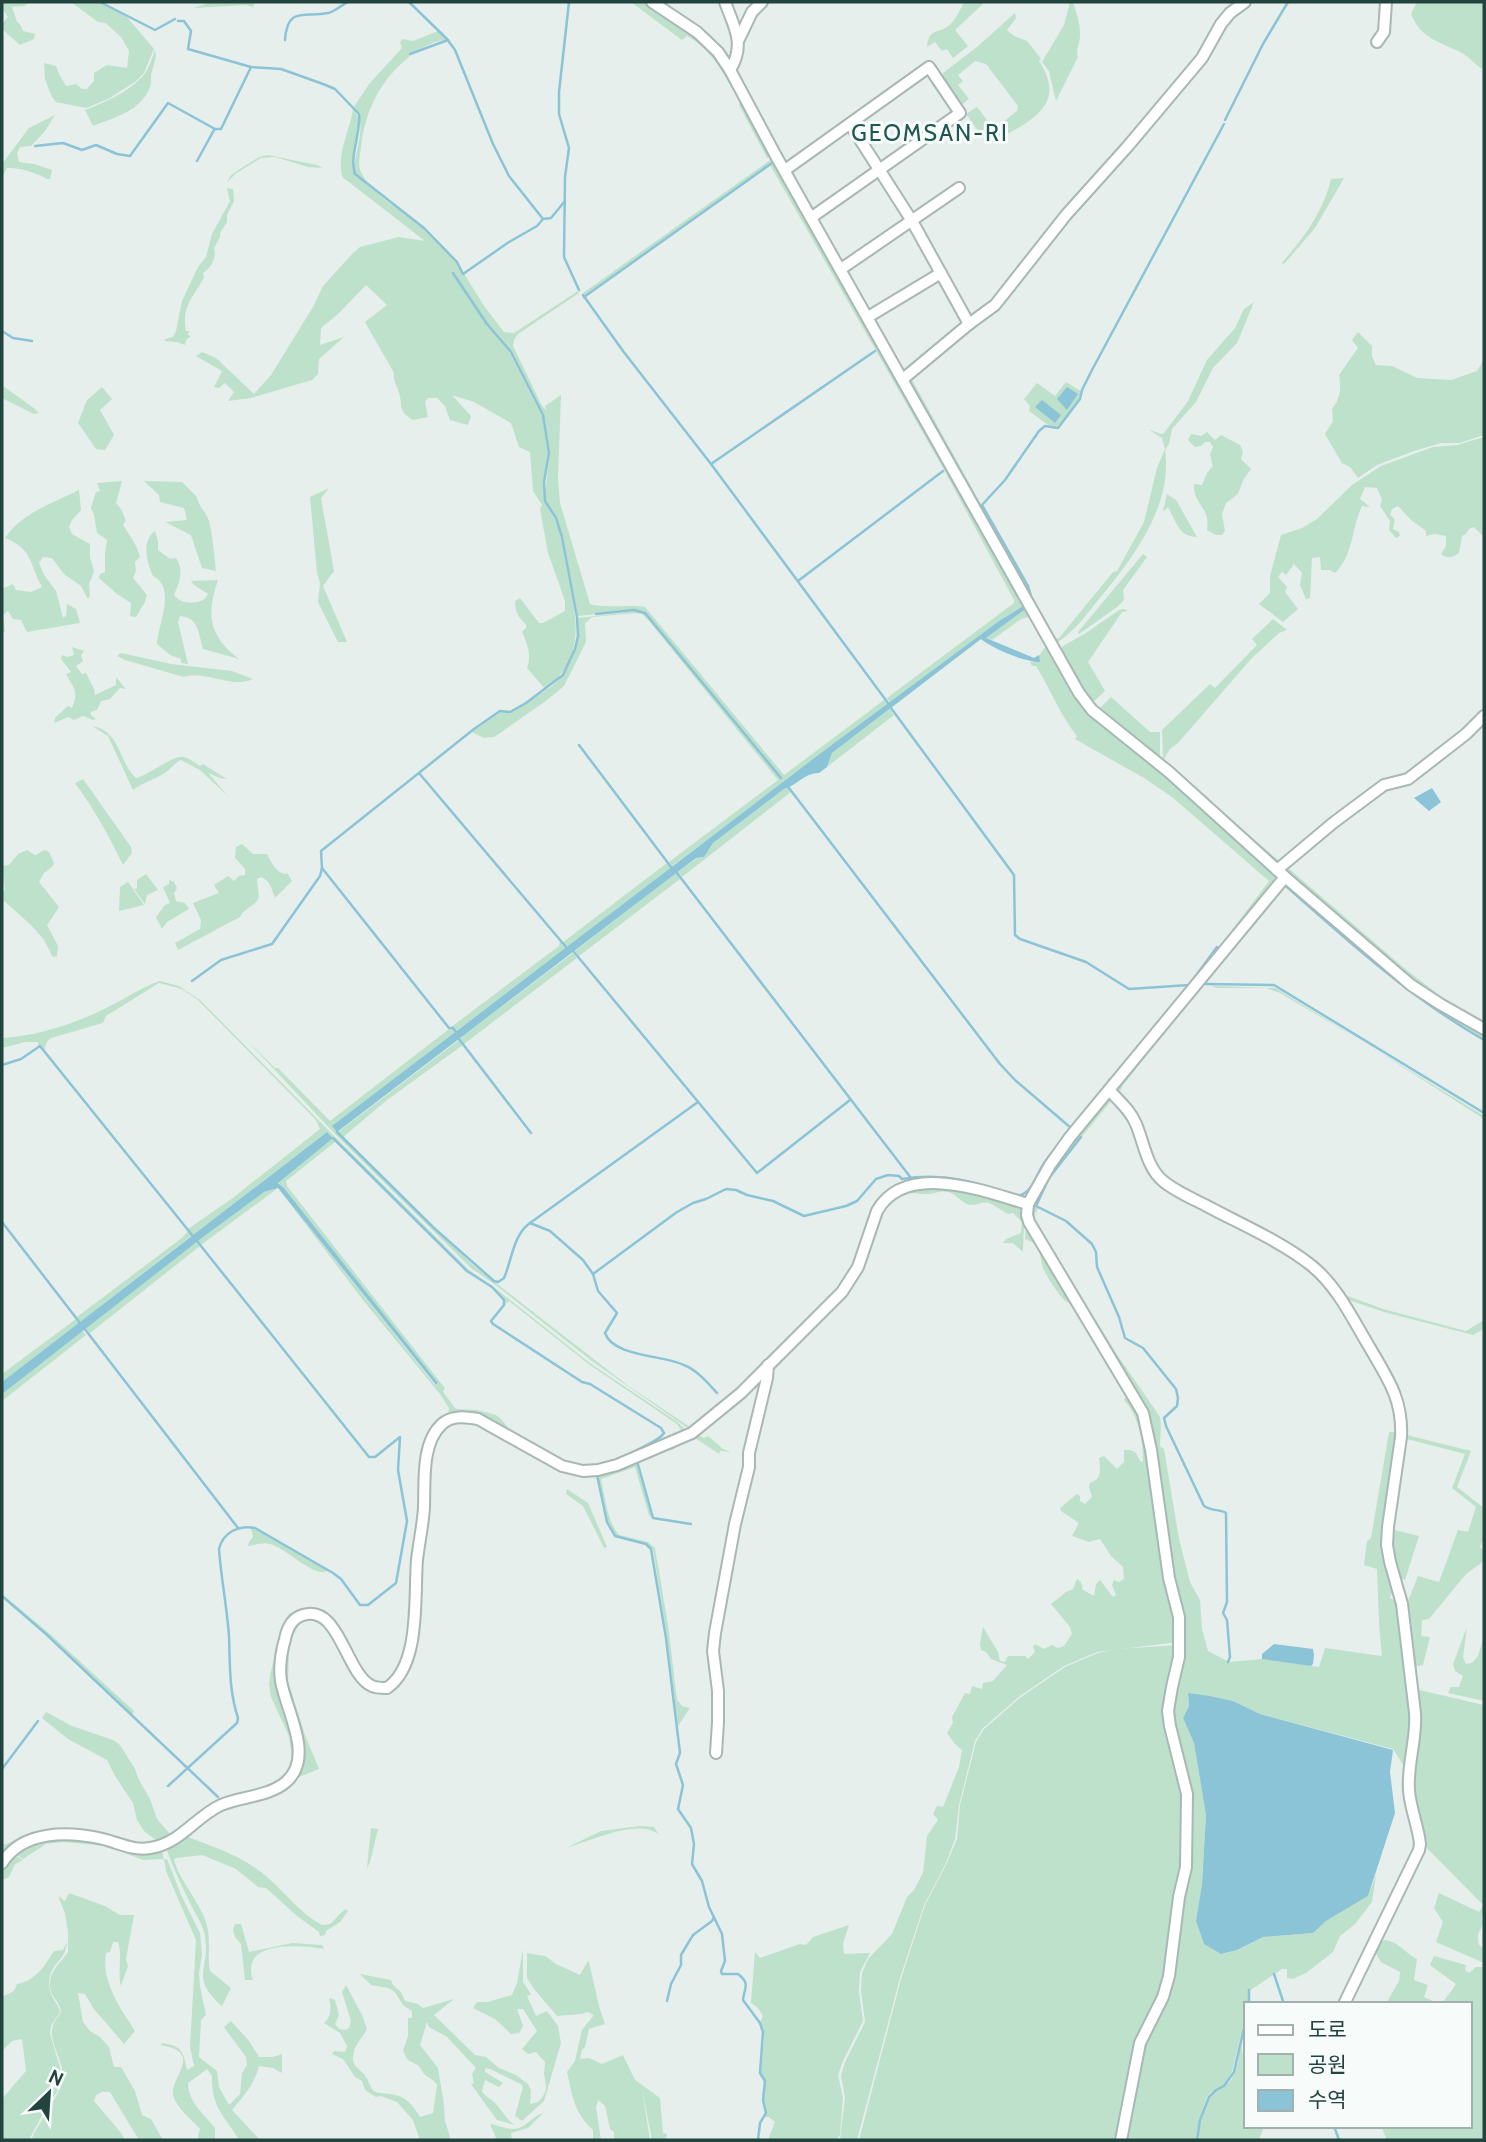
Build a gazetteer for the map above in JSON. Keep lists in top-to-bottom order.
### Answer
{
  "districts": ["GEOMSAN-RI"],
  "legend": ["도로", "공원", "수역"],
  "north": "top right"
}
